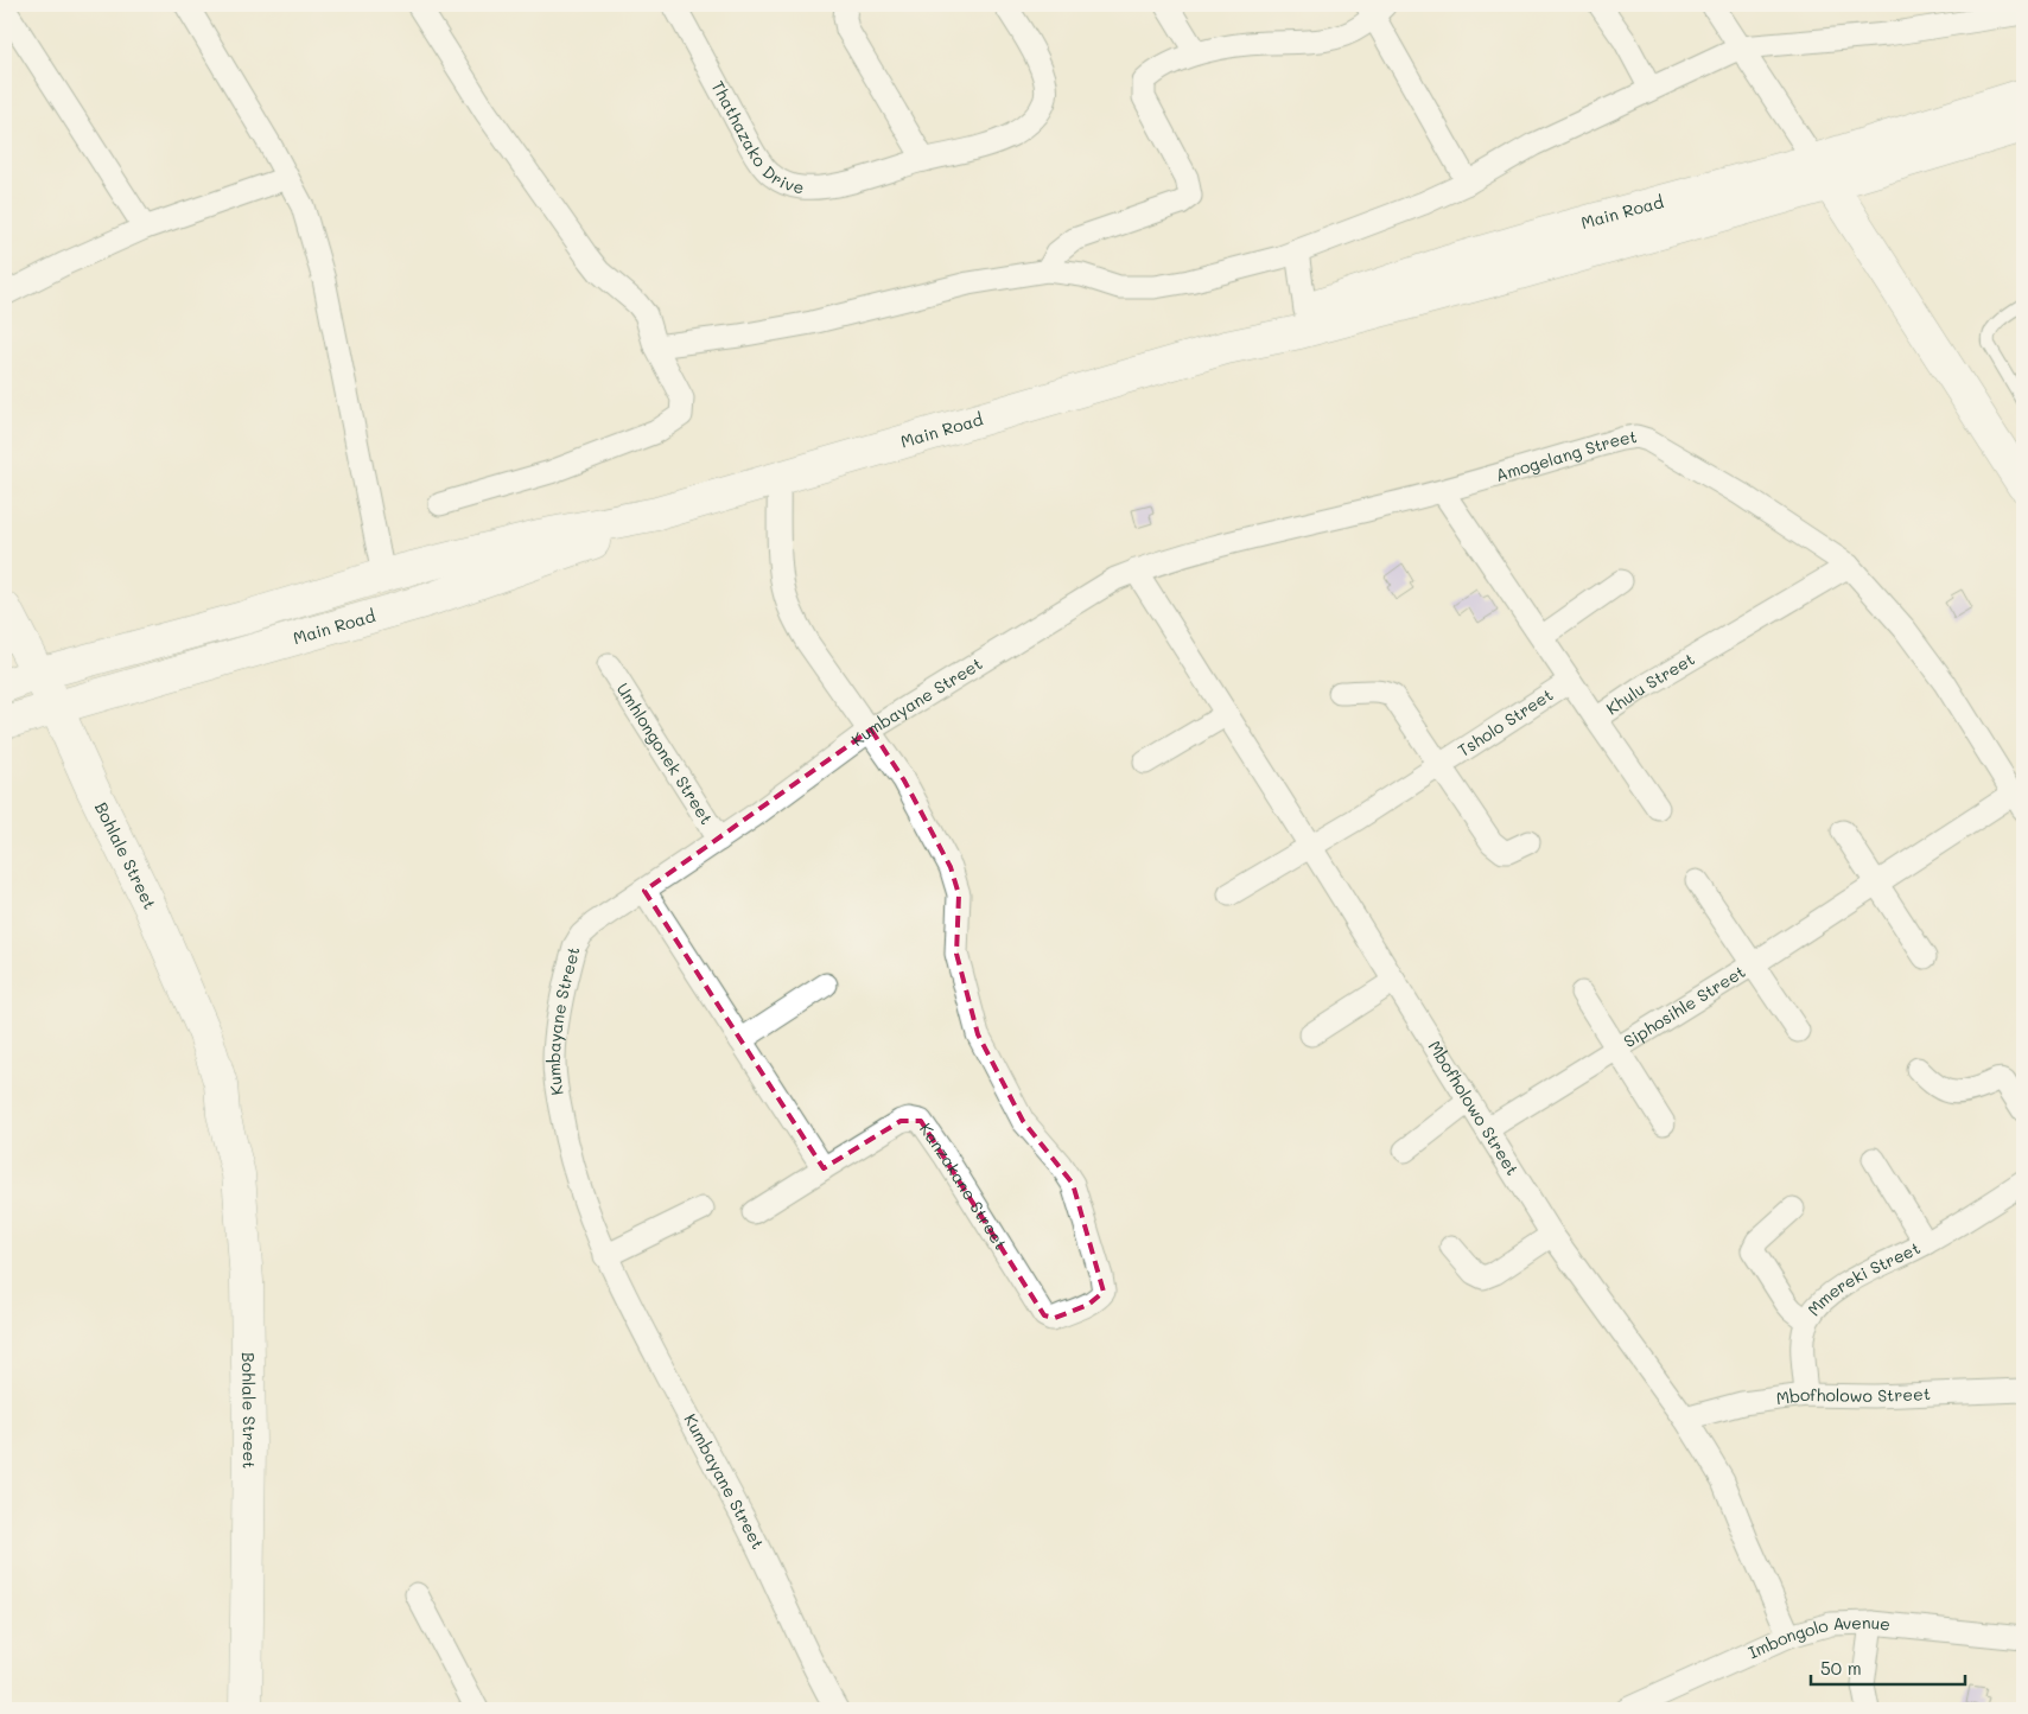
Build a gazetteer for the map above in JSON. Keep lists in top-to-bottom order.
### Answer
{
  "streets": {
    "main road": ["Main Road", "Bohlale Street"],
    "street": [
      "Thathazako Drive",
      "Amogelang Street",
      "Khulu Street",
      "Kumbayane Street",
      "Tsholo Street",
      "Umhlongonek Street",
      "Siphosihle Street",
      "Mbofholowo Street",
      "Kanzakane Street",
      "Mmereki Street",
      "Imbongolo Avenue"
    ]
  },
  "crossings": [
    ["Main Road", "Bohlale Street"],
    ["Amogelang Street", "Khulu Street"],
    ["Amogelang Street", "Kumbayane Street"],
    ["Amogelang Street", "Siphosihle Street"],
    ["Amogelang Street", "Mbofholowo Street"],
    ["Khulu Street", "Tsholo Street"],
    ["Kumbayane Street", "Umhlongonek Street"],
    ["Kumbayane Street", "Kanzakane Street"],
    ["Tsholo Street", "Mbofholowo Street"],
    ["Siphosihle Street", "Mbofholowo Street"],
    ["Mbofholowo Street", "Mmereki Street"],
    ["Mbofholowo Street", "Imbongolo Avenue"]
  ],
  "scale_bar": "50 m"
}
